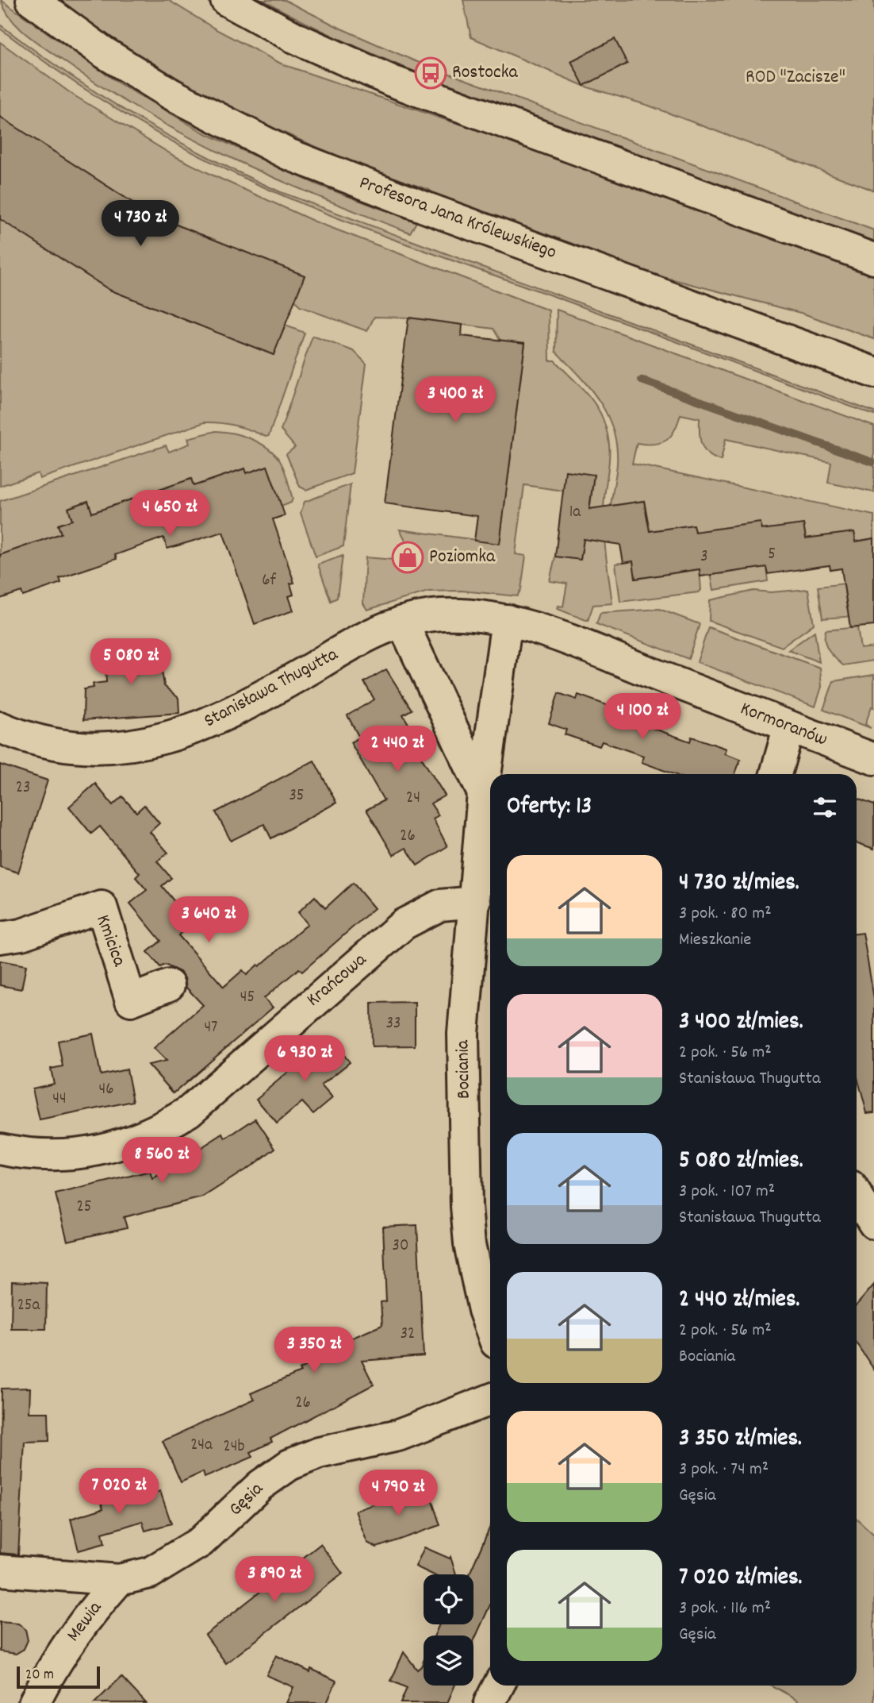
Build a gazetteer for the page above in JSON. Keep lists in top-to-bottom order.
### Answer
{
  "streets": {
    "street": [
      "Profesora Jana Królewskiego",
      "Stanisława Thugutta",
      "Kormoranów",
      "Kmicica",
      "Krańcowa",
      "Bociania",
      "Gęsia",
      "Mewia"
    ]
  },
  "crossings": [
    ["Stanisława Thugutta", "Kormoranów"],
    ["Stanisława Thugutta", "Bociania"],
    ["Kormoranów", "Bociania"],
    ["Krańcowa", "Bociania"],
    ["Gęsia", "Mewia"]
  ],
  "parks": ["ROD \"Zacisze\""],
  "places": {
    "bus stop": ["Rostocka"],
    "shop": ["Poziomka"]
  },
  "house_numbers": [
    "1a",
    "5",
    "3",
    "6f",
    "23",
    "35",
    "24",
    "26",
    "45",
    "33",
    "47",
    "46",
    "44",
    "25",
    "30",
    "25a",
    "32",
    "26",
    "24a",
    "24b"
  ],
  "scale_bar": "20 m",
  "page": {
    "price": [
      "4 730 zł",
      "3 400 zł",
      "4 650 zł",
      "5 080 zł",
      "4 100 zł",
      "2 440 zł",
      "3 640 zł",
      "6 930 zł",
      "8 560 zł",
      "3 350 zł",
      "7 020 zł",
      "4 790 zł",
      "3 890 zł"
    ],
    "heading": "Oferty: 13",
    "list": [
      {
        "name": "4 730 zł/mies.",
        "note": "3 pok. · 80 m² · Mieszkanie"
      },
      {
        "name": "3 400 zł/mies.",
        "note": "2 pok. · 56 m² · Stanisława Thugutta"
      },
      {
        "name": "5 080 zł/mies.",
        "note": "3 pok. · 107 m² · Stanisława Thugutta"
      },
      {
        "name": "2 440 zł/mies.",
        "note": "2 pok. · 56 m² · Bociania"
      },
      {
        "name": "3 350 zł/mies.",
        "note": "3 pok. · 74 m² · Gęsia"
      },
      {
        "name": "7 020 zł/mies.",
        "note": "3 pok. · 116 m² · Gęsia"
      }
    ],
    "scale": "20 m"
  }
}
